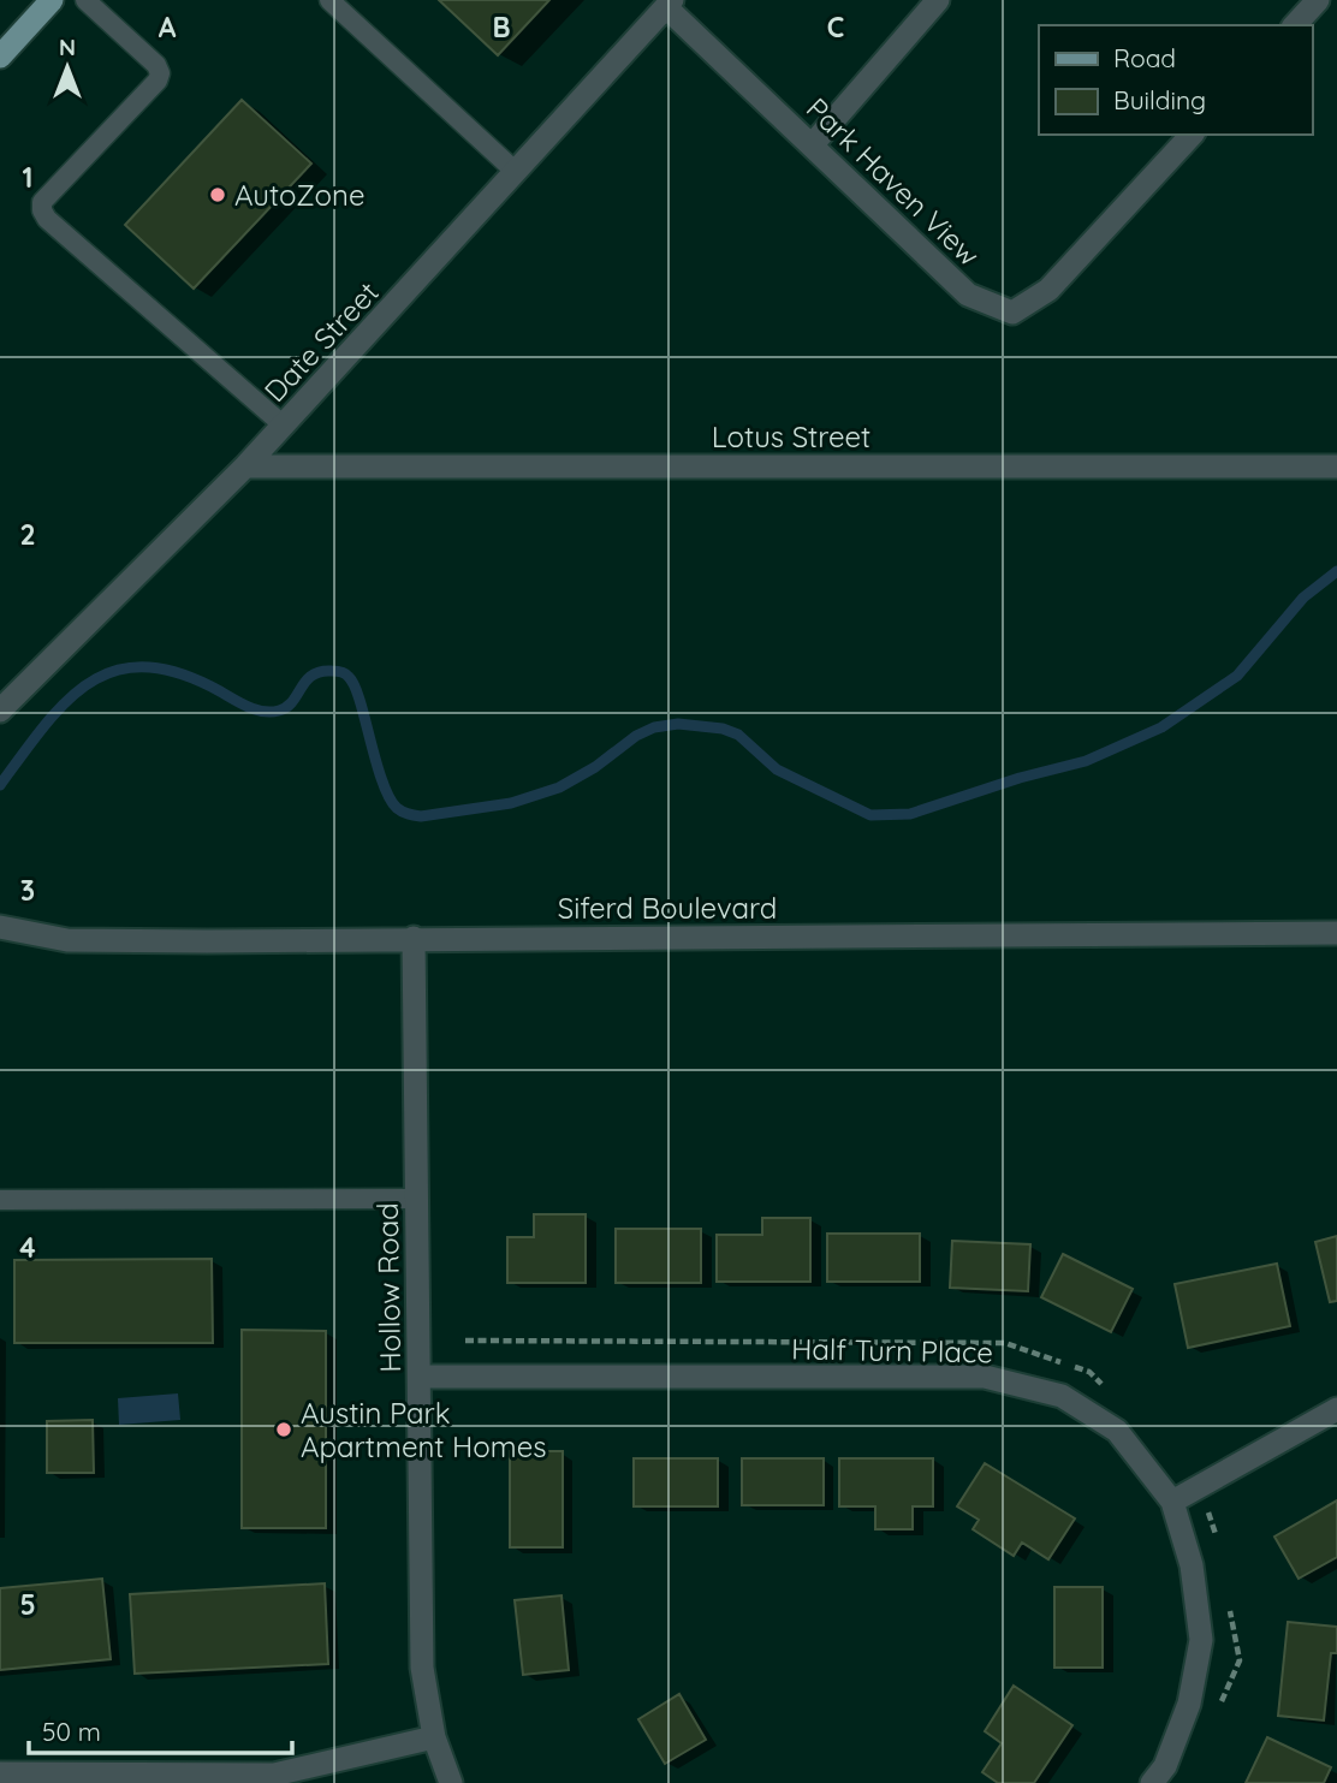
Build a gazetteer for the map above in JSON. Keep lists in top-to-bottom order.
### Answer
{
  "streets": {
    "street": [
      "Park Haven View",
      "Date Street",
      "Lotus Street",
      "Siferd Boulevard",
      "Hollow Road",
      "Half Turn Place"
    ]
  },
  "crossings": [
    ["Park Haven View", "Date Street"],
    ["Date Street", "Lotus Street"],
    ["Siferd Boulevard", "Hollow Road"],
    ["Hollow Road", "Half Turn Place"]
  ],
  "places": ["AutoZone", "Austin Park Apartment Homes"],
  "legend": ["Road", "Building"],
  "scale_bar": "50 m",
  "north": "top",
  "grid": {
    "columns": ["A", "B", "C"],
    "rows": [
      "1",
      "2",
      "3",
      "4",
      "5"
    ]
  }
}
